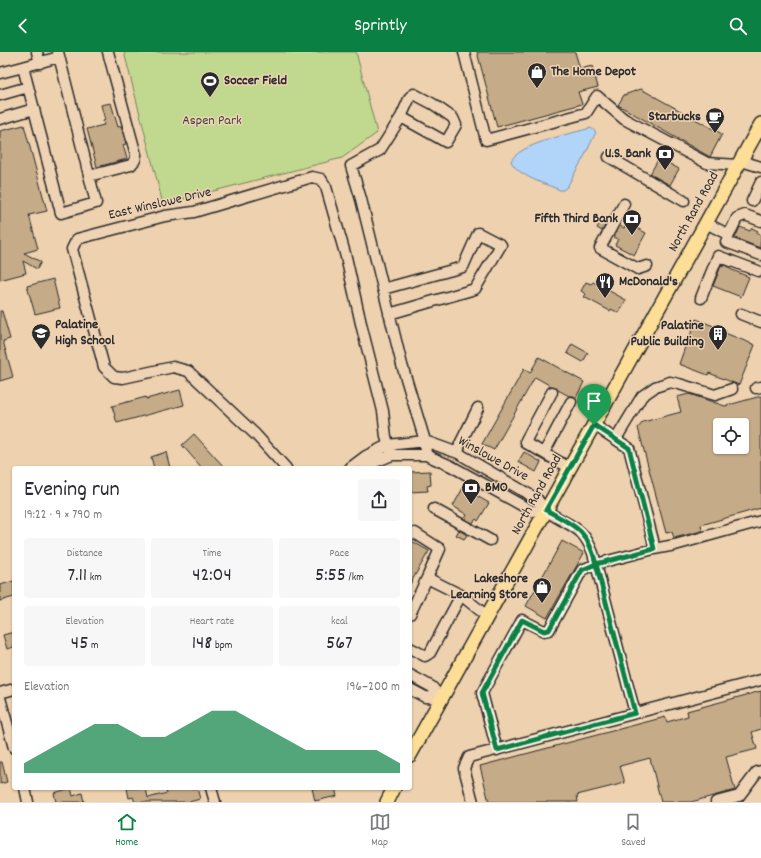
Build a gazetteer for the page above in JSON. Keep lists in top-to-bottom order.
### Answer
{
  "streets": {
    "main road": ["North Rand Road"],
    "street": ["East Winslowe Drive", "Winslowe Drive"]
  },
  "crossings": [
    ["East Winslowe Drive", "Winslowe Drive"],
    ["North Rand Road", "Winslowe Drive"]
  ],
  "parks": ["Aspen Park"],
  "places": {
    "shop": ["The Home Depot", "Lakeshore Learning Store"],
    "sports": ["Soccer Field"],
    "cafe": ["Starbucks"],
    "bank": ["U.S. Bank", "Fifth Third Bank", "BMO"],
    "restaurant": ["McDonald's"],
    "school or university": ["Palatine High School"],
    "building": ["Palatine Public Building"]
  },
  "page": {
    "header": "Sprintly",
    "heading": ["Evening run", "19:22 · 9 × 790 m"],
    "stats": [
      ["Distance", "7.11 km"],
      ["Time", "42:04"],
      ["Pace", "5:55 /km"],
      ["Elevation", "45 m"],
      ["Heart rate", "148 bpm"],
      ["kcal", "567"]
    ],
    "chart": ["Elevation", "196–200 m"],
    "tabs": ["Home", "Map", "Saved"]
  }
}
